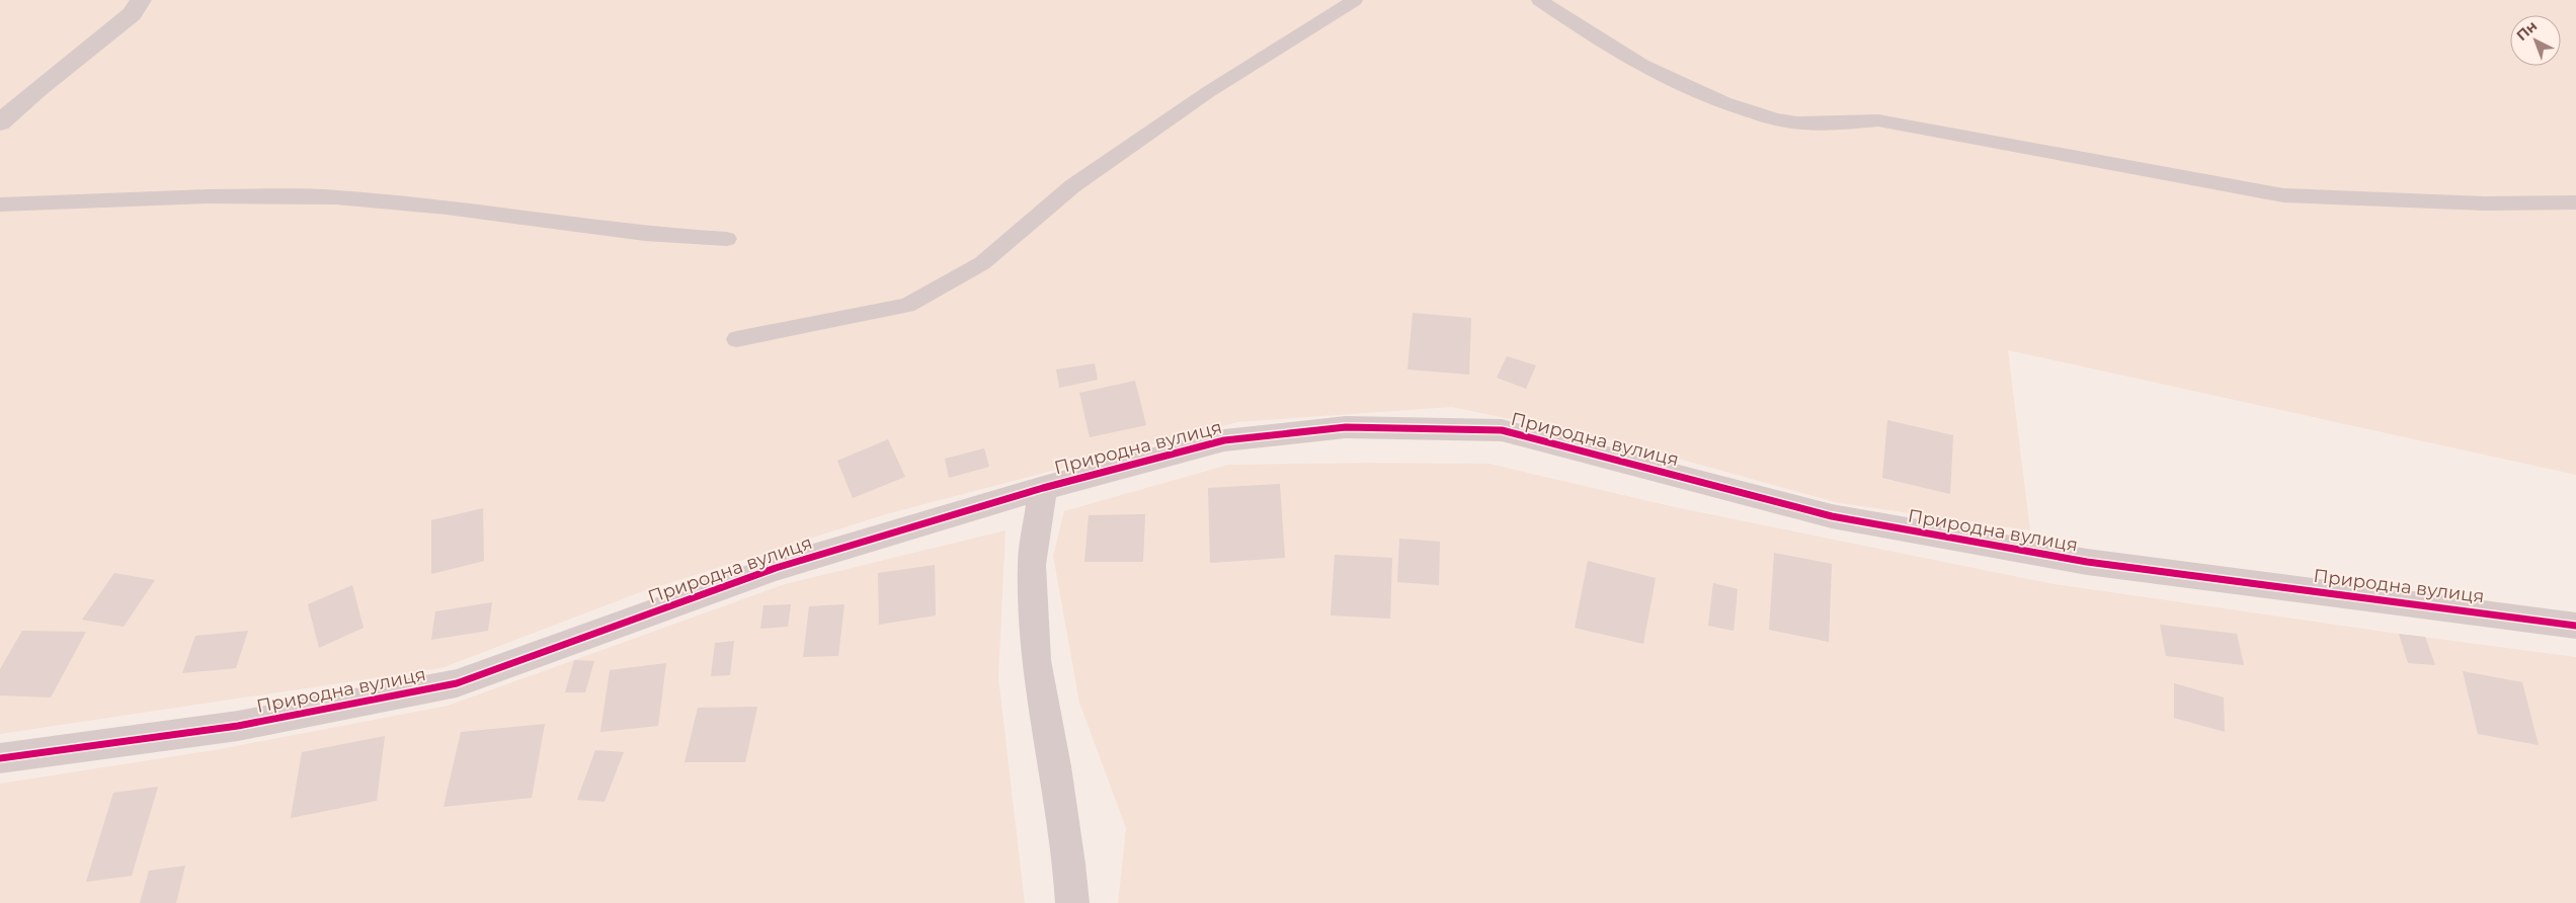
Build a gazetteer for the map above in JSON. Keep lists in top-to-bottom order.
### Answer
{
  "streets": {
    "street": ["Природна вулиця"]
  },
  "north": "top left"
}
